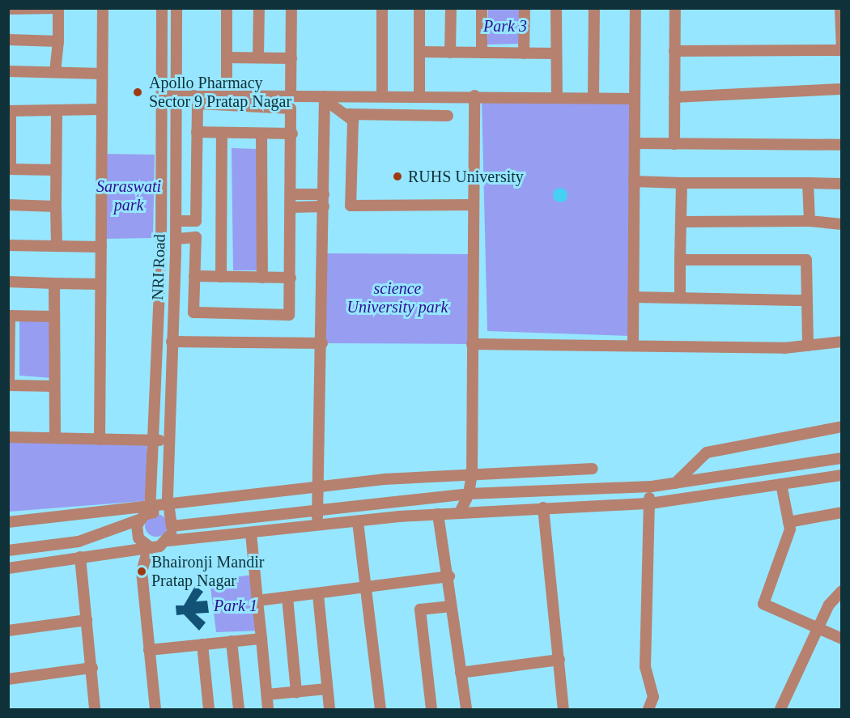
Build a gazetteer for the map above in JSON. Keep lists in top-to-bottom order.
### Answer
{
  "streets": {
    "street": ["NRI Road"]
  },
  "parks": [
    "Park 3",
    "Saraswati park",
    "science University park",
    "Park 1"
  ],
  "places": ["Apollo Pharmacy Sector 9 Pratap Nagar", "RUHS University", "Bhaironji Mandir Pratap Nagar"]
}
